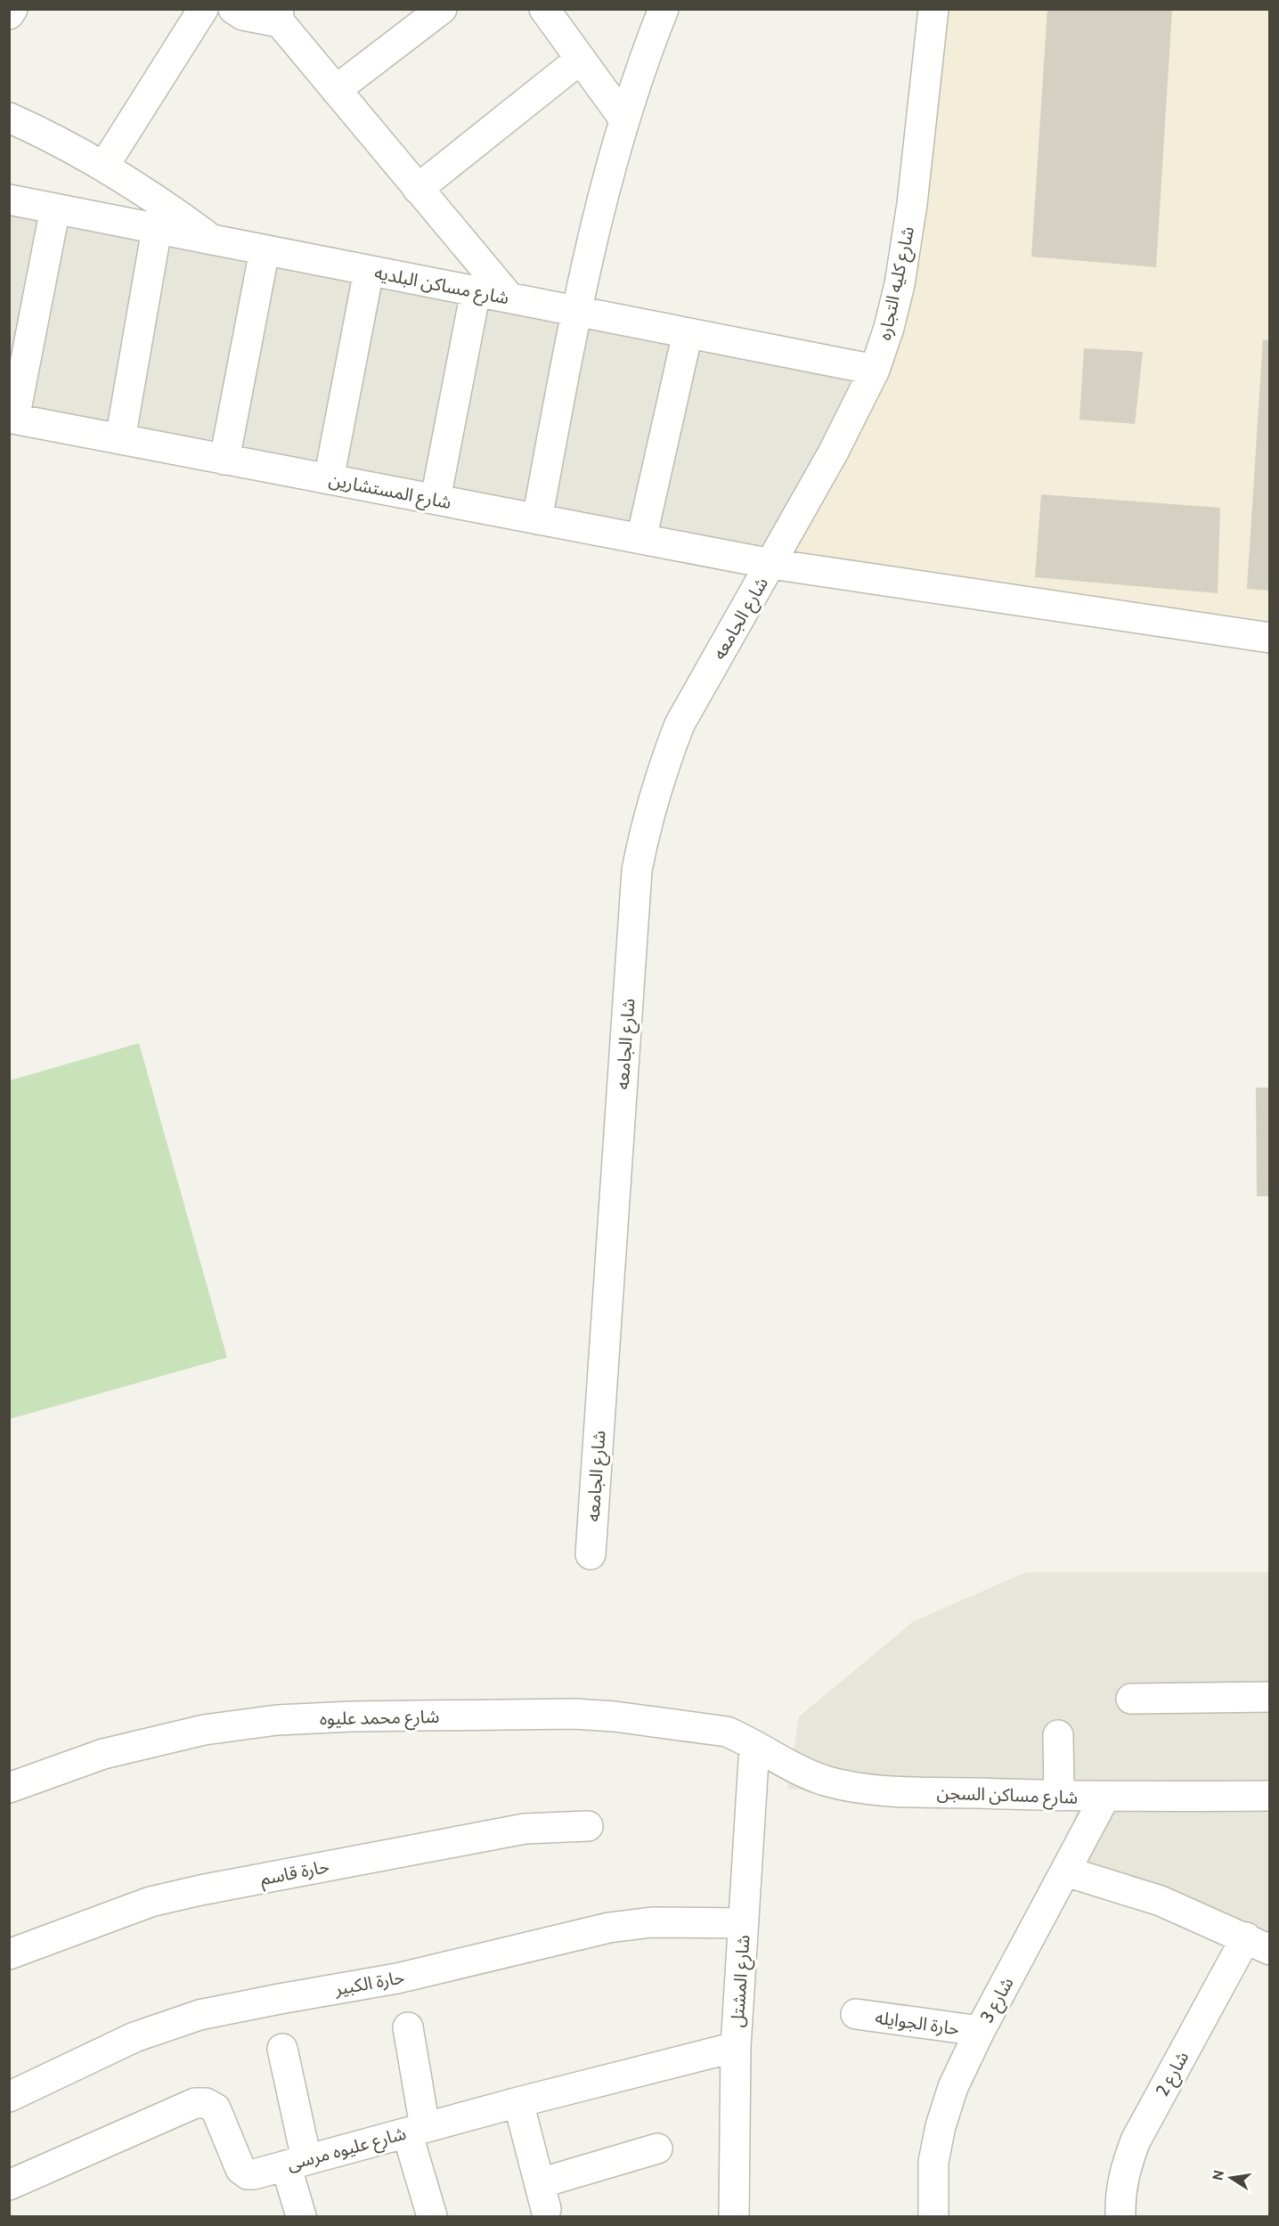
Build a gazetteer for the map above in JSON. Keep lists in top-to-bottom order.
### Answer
{
  "streets": {
    "street": [
      "شارع كليه التجاره",
      "شارع مساكن البلديه",
      "شارع المستشارين",
      "شارع الجامعه",
      "شارع محمد عليوه",
      "شارع مساكن السجن",
      "حارة قاسم",
      "شارع المشتل",
      "حارة الكبير",
      "شارع 3",
      "حارة الجوايله",
      "شارع 2",
      "شارع عليوه مرسى"
    ]
  },
  "crossings": [
    ["شارع كليه التجاره", "شارع مساكن البلديه"],
    ["شارع كليه التجاره", "شارع المستشارين"],
    ["شارع كليه التجاره", "شارع الجامعه"],
    ["شارع المستشارين", "شارع الجامعه"],
    ["شارع محمد عليوه", "شارع مساكن السجن"],
    ["شارع محمد عليوه", "شارع المشتل"],
    ["شارع مساكن السجن", "شارع المشتل"],
    ["شارع مساكن السجن", "شارع 3"],
    ["شارع المشتل", "حارة الكبير"],
    ["شارع المشتل", "شارع عليوه مرسى"],
    ["شارع 3", "حارة الجوايله"],
    ["شارع 3", "شارع 2"]
  ],
  "north": "left"
}
